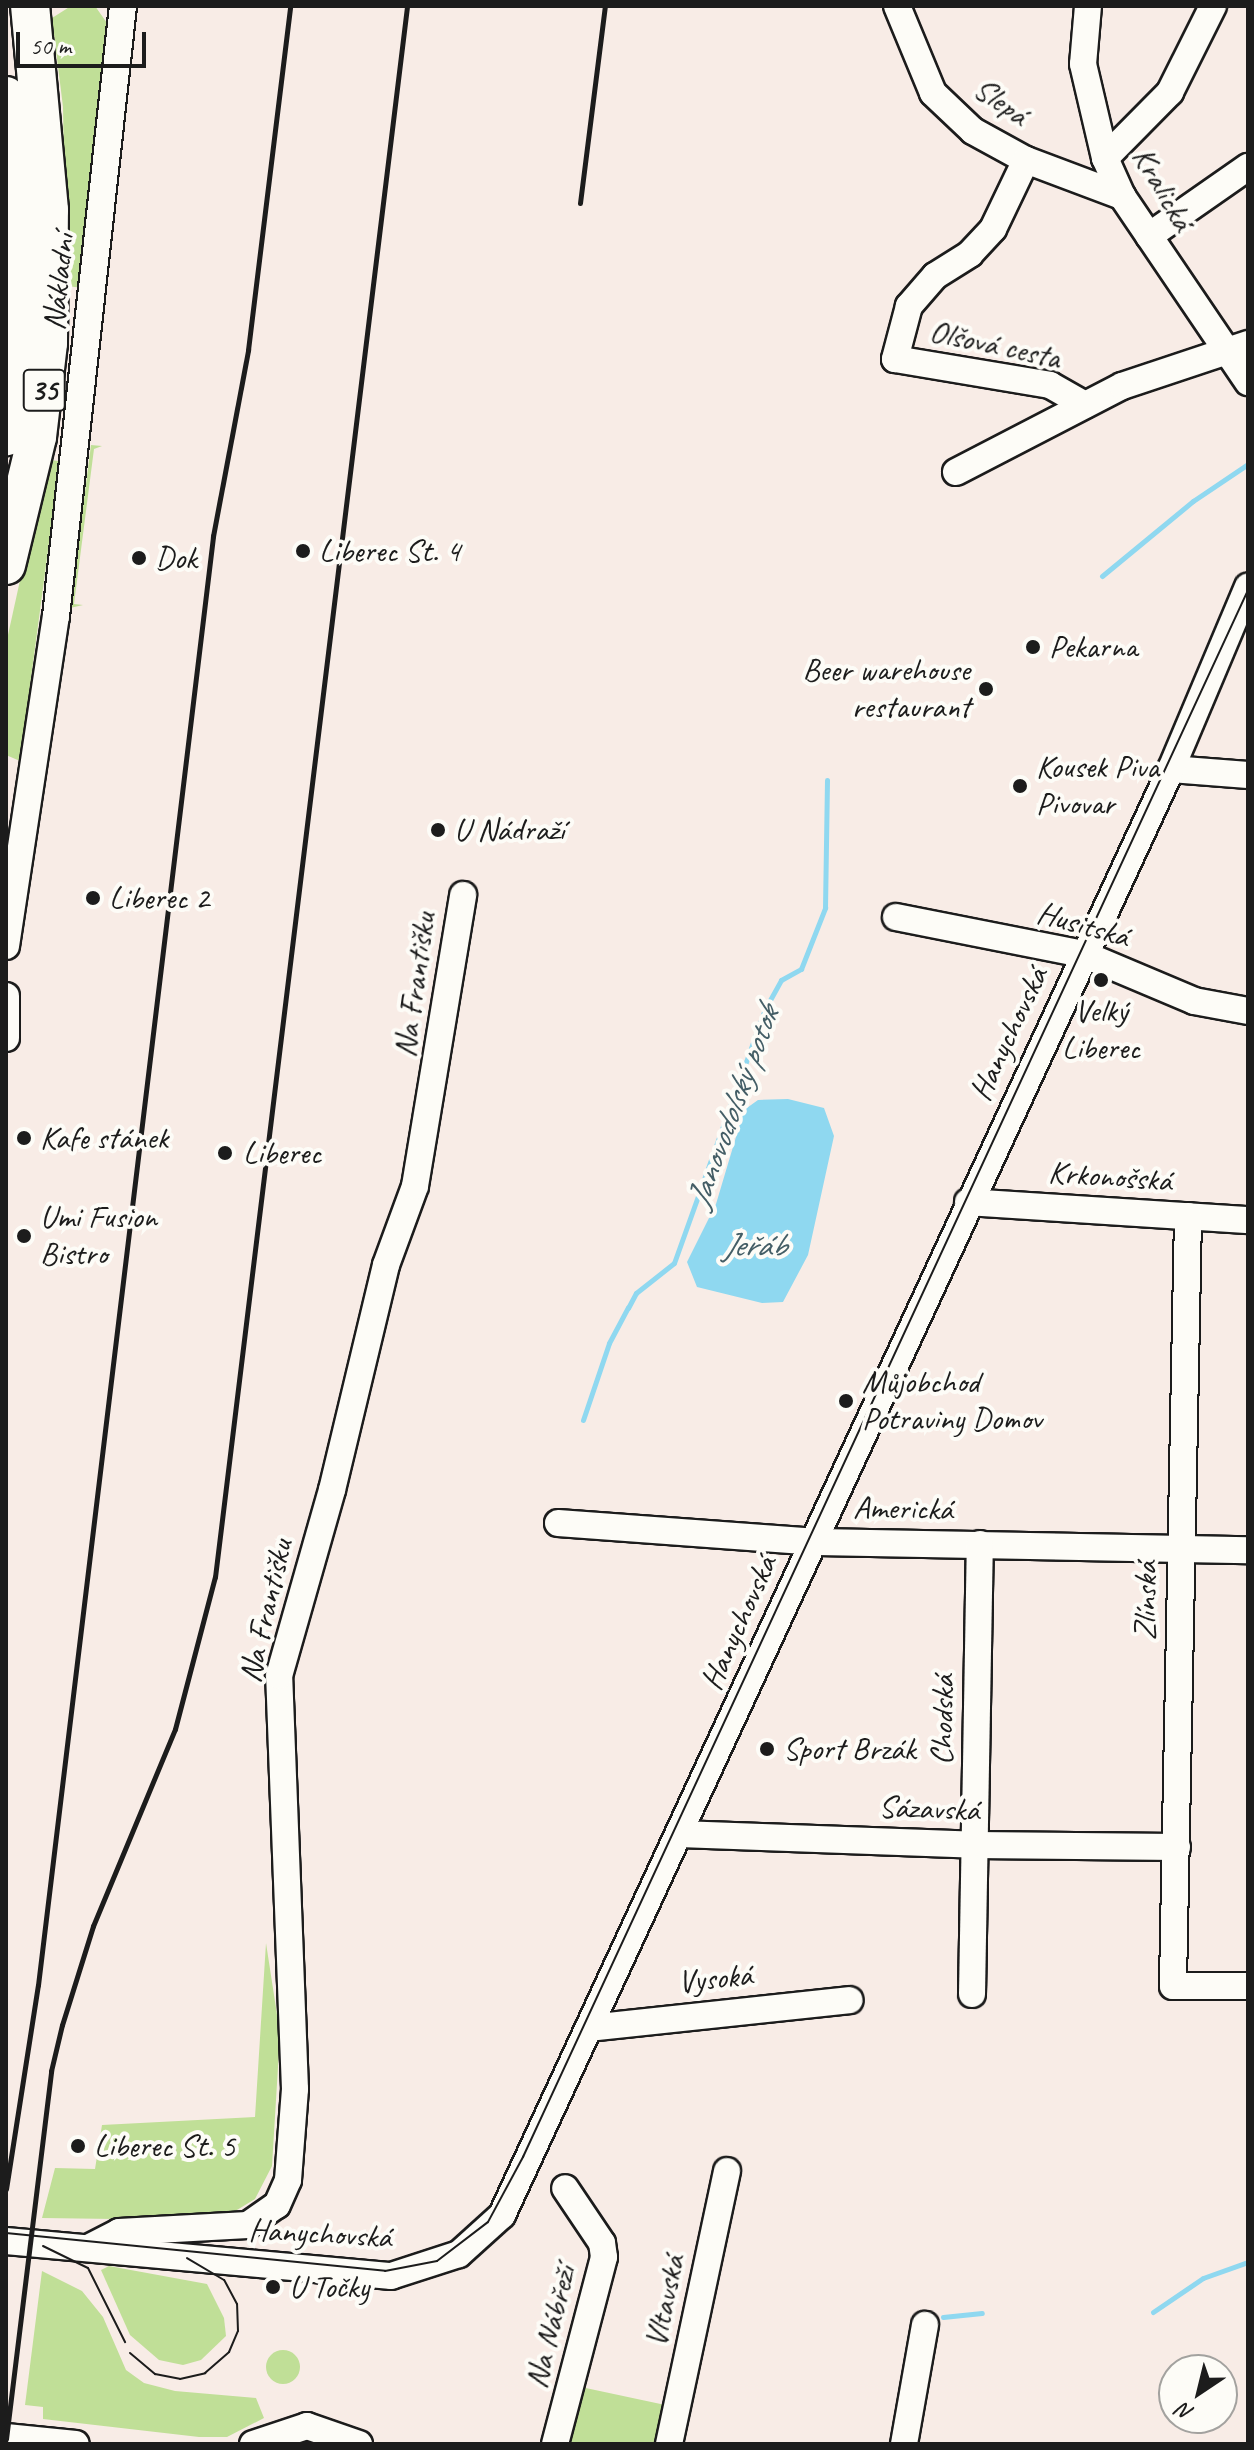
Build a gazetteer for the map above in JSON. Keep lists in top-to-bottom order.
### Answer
{
  "streets": {
    "highway": ["35"],
    "street": [
      "Slepá",
      "Kralická",
      "Nákladní",
      "Olšová cesta",
      "Husitská",
      "Na Františku",
      "Hanychovská",
      "Krkonošská",
      "Americká",
      "Zlínská",
      "Chodská",
      "Sázavská",
      "Vysoká",
      "Vltavská",
      "Na Nábřeží"
    ]
  },
  "crossings": [
    ["Slepá", "Kralická"],
    ["Slepá", "Olšová cesta"],
    ["Husitská", "Hanychovská"],
    ["Na Františku", "Hanychovská"],
    ["Hanychovská", "Krkonošská"],
    ["Hanychovská", "Americká"],
    ["Hanychovská", "Sázavská"],
    ["Hanychovská", "Vysoká"],
    ["Krkonošská", "Zlínská"],
    ["Americká", "Zlínská"],
    ["Americká", "Chodská"],
    ["Zlínská", "Sázavská"],
    ["Chodská", "Sázavská"]
  ],
  "water": ["Janovodolský potok", "Jeřáb"],
  "places": [
    "Liberec St. 4",
    "Dok",
    "Pekarna",
    "Beer warehouse restaurant",
    "Kousek Piva Pivovar",
    "U Nádraží",
    "Liberec 2",
    "Velký Liberec",
    "Kafe stánek",
    "Liberec",
    "Umi Fusion Bistro",
    "Můjobchod Potraviny Domov",
    "Sport Brzák",
    "Liberec St. 5",
    "U Točky"
  ],
  "scale_bar": "50 m",
  "north": "bottom left"
}
